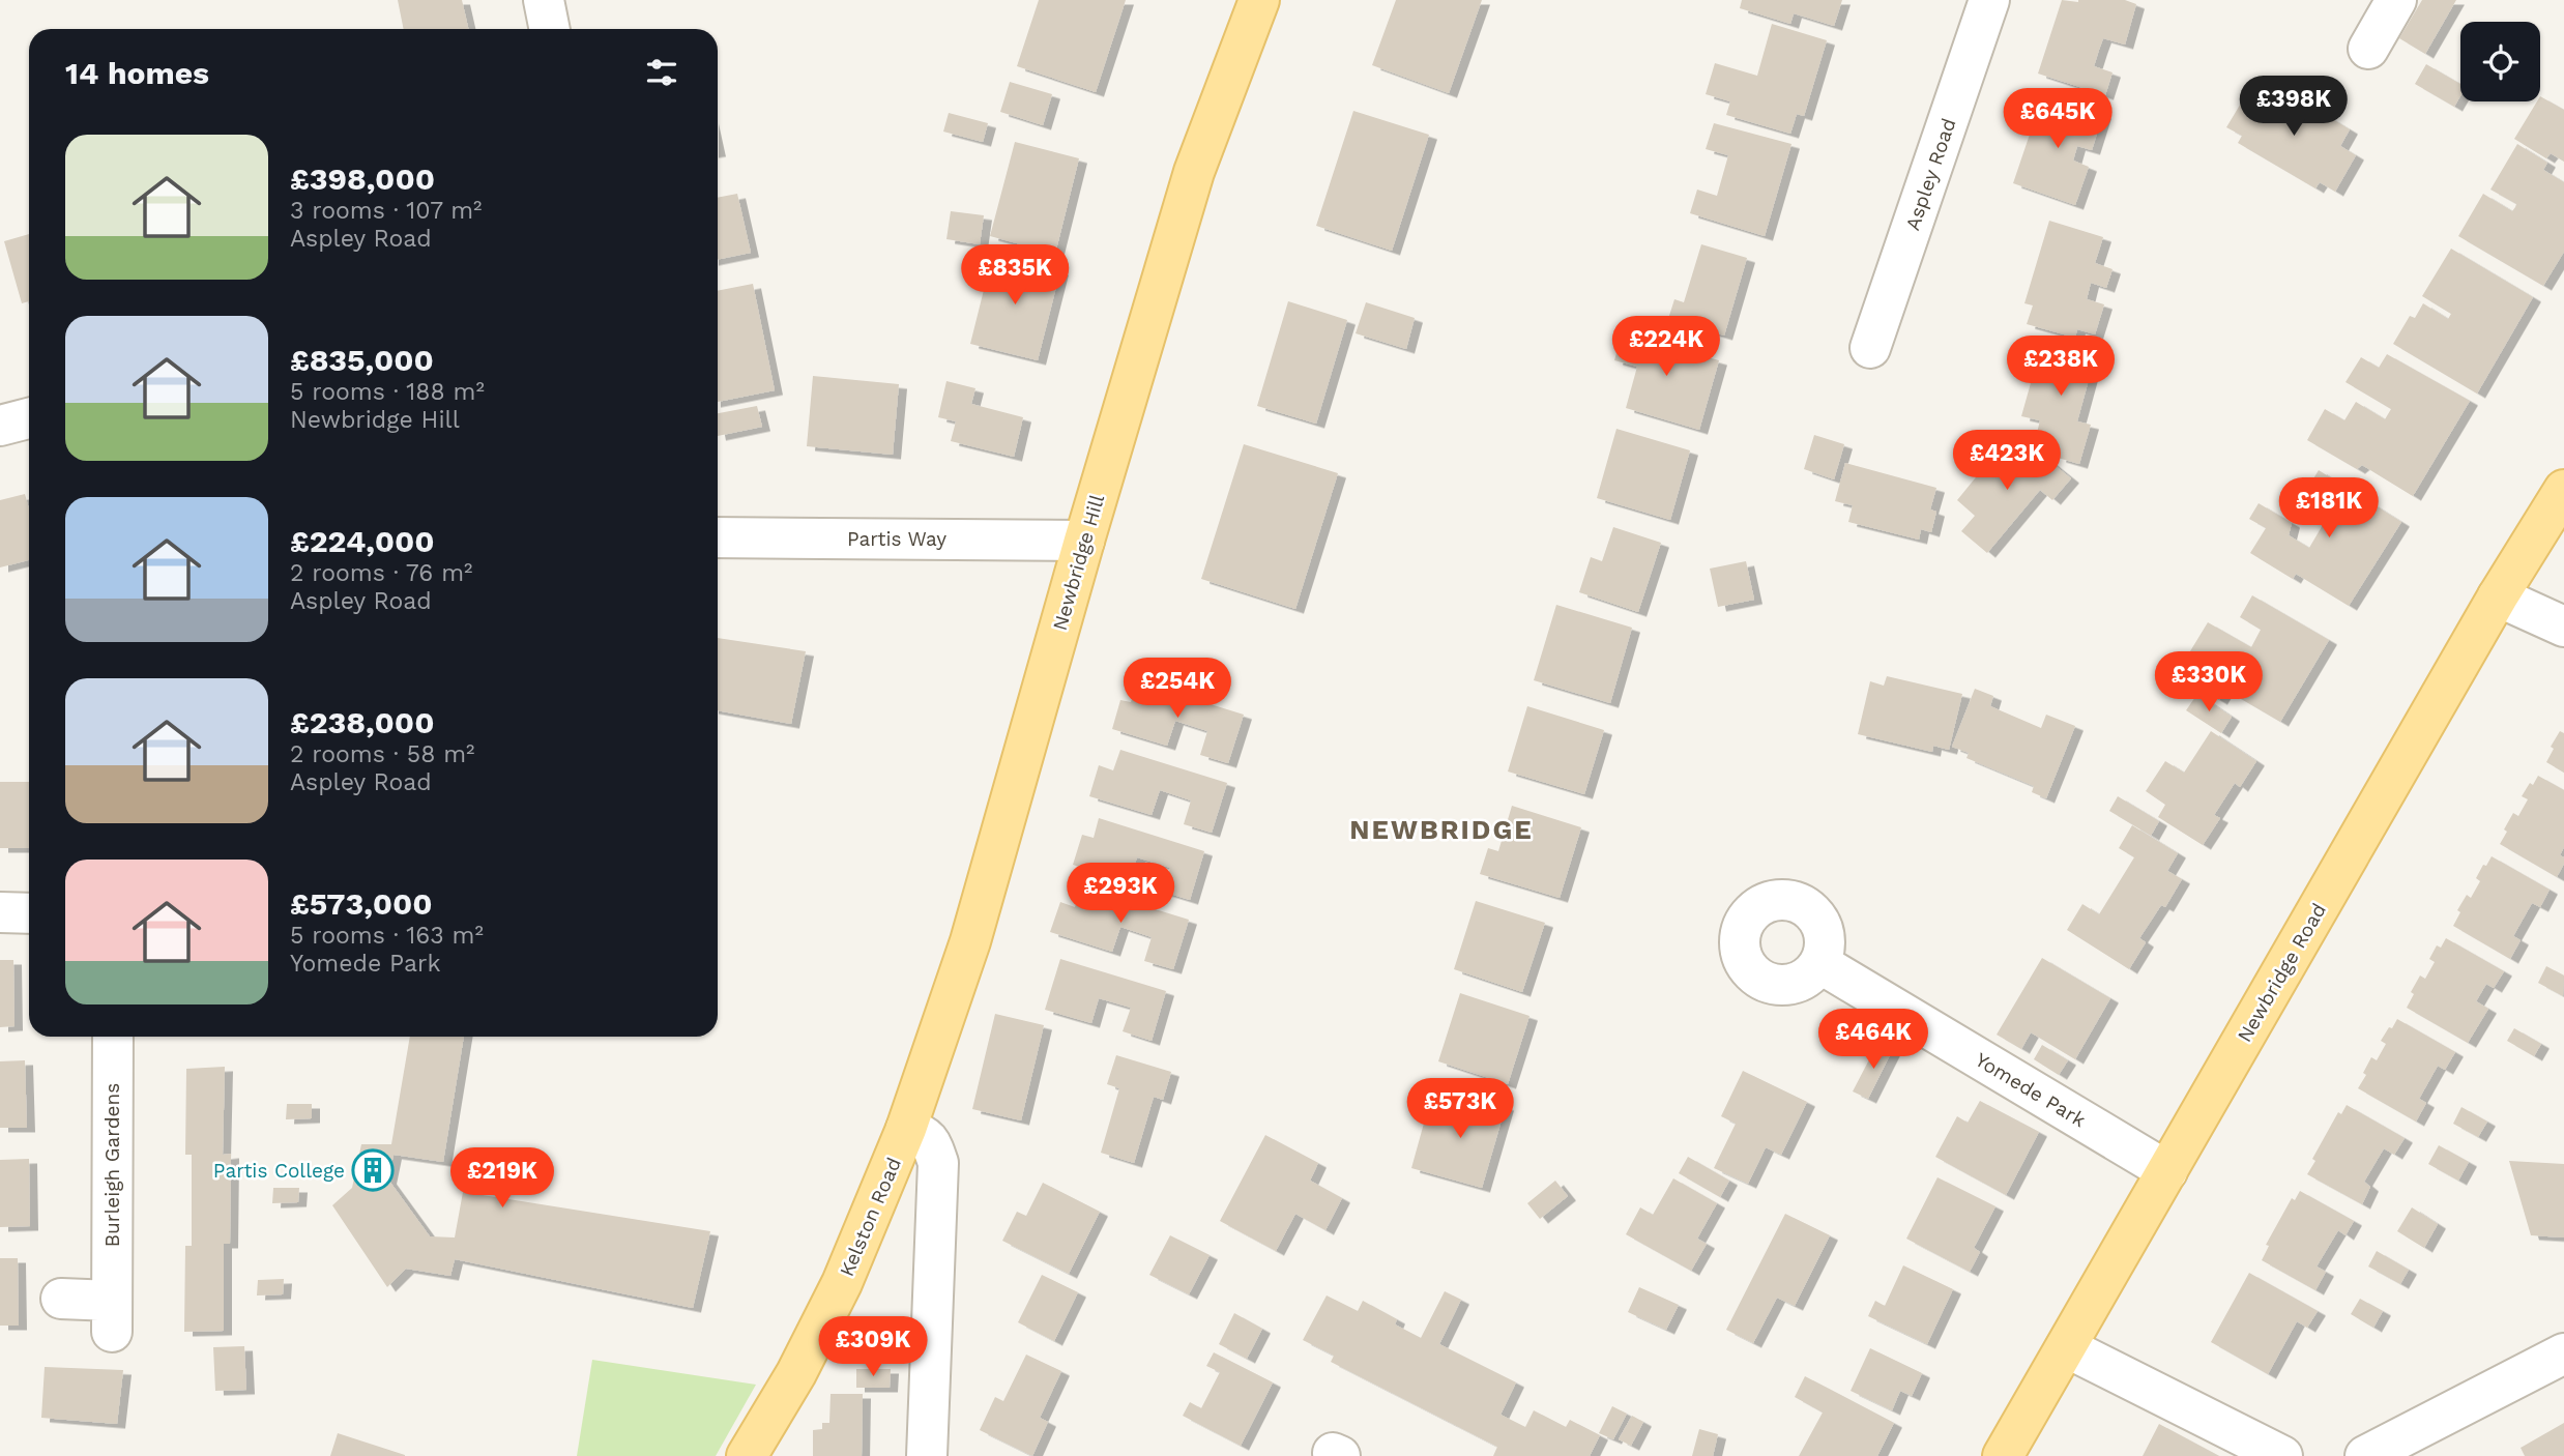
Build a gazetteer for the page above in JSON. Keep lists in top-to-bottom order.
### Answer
{
  "streets": {
    "main road": ["Newbridge Hill", "Newbridge Road", "Kelston Road"],
    "street": [
      "Aspley Road",
      "Partis Way",
      "Yomede Park",
      "Burleigh Gardens"
    ]
  },
  "crossings": [
    ["Partis Way", "Newbridge Hill"],
    ["Newbridge Hill", "Kelston Road"],
    ["Newbridge Road", "Yomede Park"]
  ],
  "districts": ["NEWBRIDGE"],
  "places": {
    "building": ["Partis College"]
  },
  "page": {
    "heading": "14 homes",
    "price": [
      "£398K",
      "£645K",
      "£835K",
      "£224K",
      "£238K",
      "£423K",
      "£181K",
      "£330K",
      "£254K",
      "£293K",
      "£464K",
      "£573K",
      "£219K",
      "£309K"
    ],
    "list": [
      {
        "name": "£398,000",
        "note": "3 rooms · 107 m² · Aspley Road"
      },
      {
        "name": "£835,000",
        "note": "5 rooms · 188 m² · Newbridge Hill"
      },
      {
        "name": "£224,000",
        "note": "2 rooms · 76 m² · Aspley Road"
      },
      {
        "name": "£238,000",
        "note": "2 rooms · 58 m² · Aspley Road"
      },
      {
        "name": "£573,000",
        "note": "5 rooms · 163 m² · Yomede Park"
      }
    ]
  }
}
